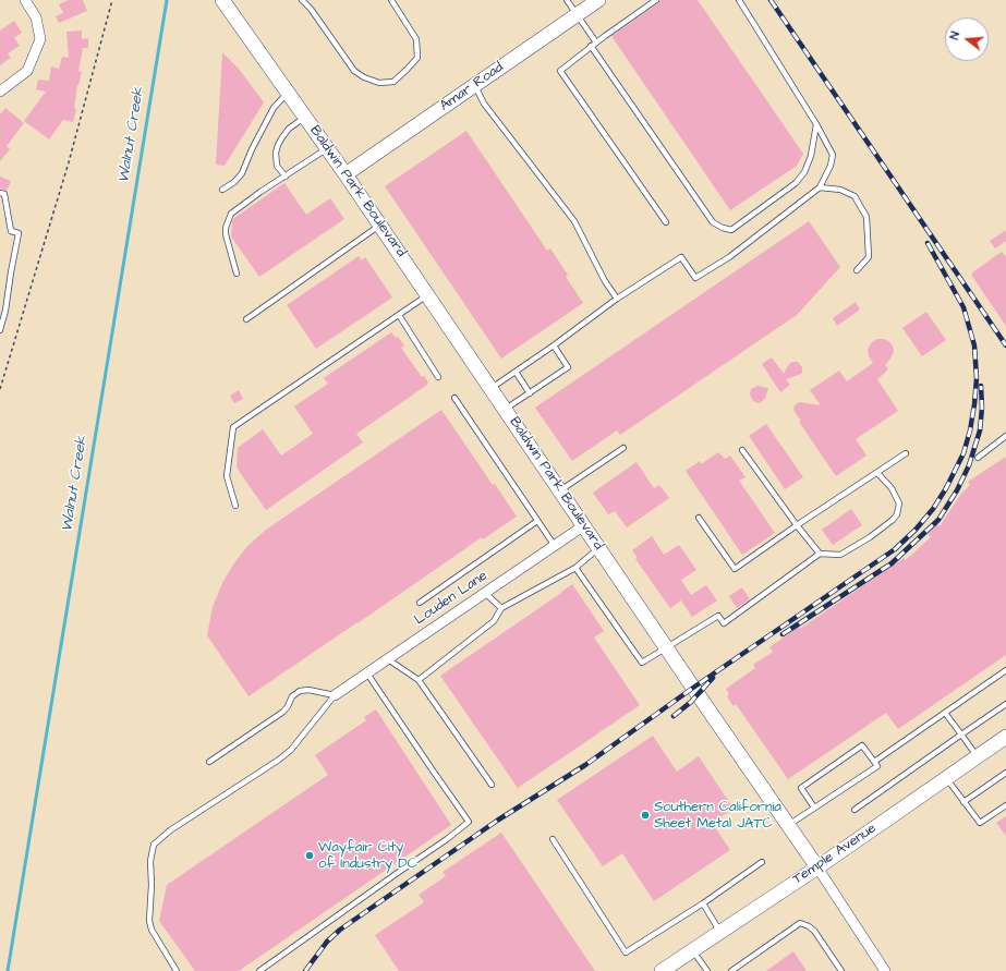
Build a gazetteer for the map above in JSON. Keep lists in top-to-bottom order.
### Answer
{
  "streets": {
    "main road": ["Amar Road", "Baldwin Park Boulevard", "Temple Avenue"],
    "street": ["Louden Lane"]
  },
  "crossings": [
    ["Amar Road", "Baldwin Park Boulevard"],
    ["Baldwin Park Boulevard", "Louden Lane"],
    ["Baldwin Park Boulevard", "Temple Avenue"]
  ],
  "water": ["Walnut Creek"],
  "places": ["Southern California Sheet Metal JATC", "Wayfair City of Industry DC"],
  "north": "left"
}
